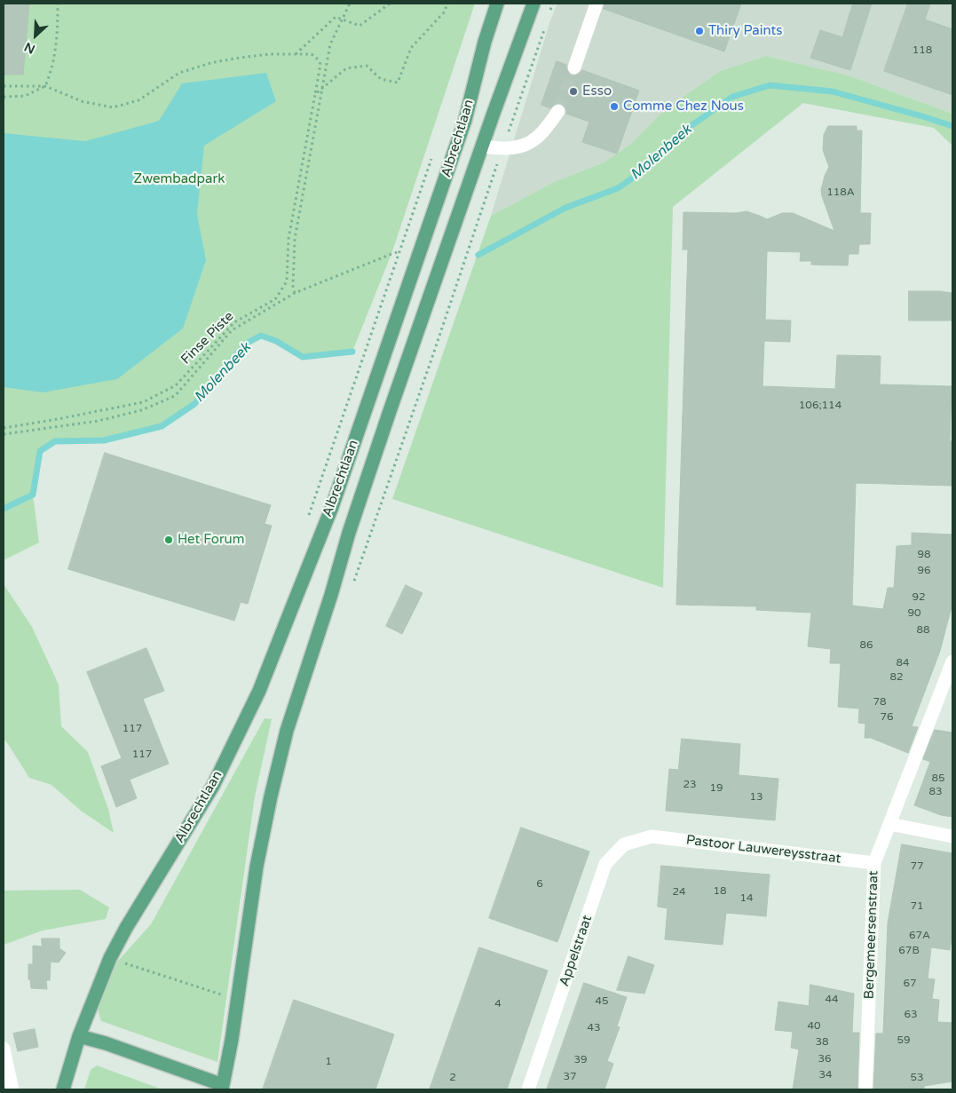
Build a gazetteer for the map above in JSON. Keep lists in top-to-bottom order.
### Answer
{
  "streets": {
    "main road": ["Albrechtlaan"],
    "street": ["Pastoor Lauwereysstraat", "Bergemeersenstraat", "Appelstraat"],
    "path": ["Finse Piste"]
  },
  "crossings": [
    ["Pastoor Lauwereysstraat", "Bergemeersenstraat"],
    ["Pastoor Lauwereysstraat", "Appelstraat"]
  ],
  "water": ["Molenbeek"],
  "parks": ["Zwembadpark"],
  "places": [
    "Thiry Paints",
    "Esso",
    "Comme Chez Nous",
    "Het Forum"
  ],
  "house_numbers": [
    "118",
    "118A",
    "106;114",
    "98",
    "96",
    "92",
    "90",
    "88",
    "86",
    "84",
    "82",
    "78",
    "76",
    "117",
    "117",
    "85",
    "23",
    "19",
    "83",
    "13",
    "77",
    "6",
    "18",
    "24",
    "14",
    "71",
    "67A",
    "67B",
    "67",
    "44",
    "45",
    "4",
    "63",
    "40",
    "43",
    "59",
    "38",
    "36",
    "39",
    "1",
    "34",
    "37",
    "2",
    "53"
  ],
  "north": "bottom left"
}
